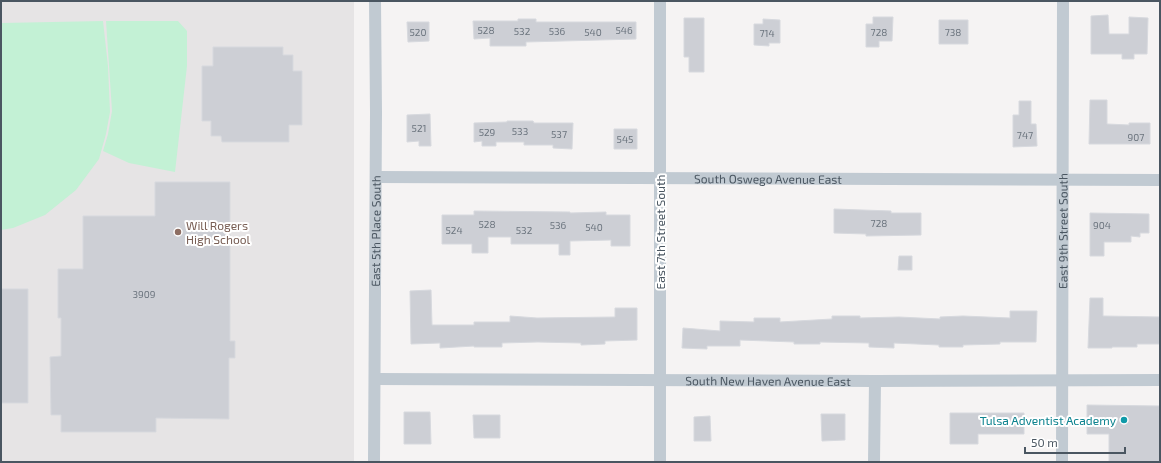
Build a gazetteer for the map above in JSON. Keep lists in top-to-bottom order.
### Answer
{
  "streets": {
    "street": [
      "South Oswego Avenue East",
      "East 9th Street South",
      "East 5th Place South",
      "East 7th Street South",
      "South New Haven Avenue East"
    ]
  },
  "crossings": [
    ["South Oswego Avenue East", "East 9th Street South"],
    ["South Oswego Avenue East", "East 5th Place South"],
    ["South Oswego Avenue East", "East 7th Street South"],
    ["East 9th Street South", "South New Haven Avenue East"],
    ["East 5th Place South", "South New Haven Avenue East"],
    ["East 7th Street South", "South New Haven Avenue East"]
  ],
  "places": ["Will Rogers High School", "Tulsa Adventist Academy"],
  "house_numbers": [
    "528",
    "546",
    "532",
    "536",
    "520",
    "540",
    "728",
    "738",
    "714",
    "521",
    "533",
    "529",
    "537",
    "747",
    "907",
    "545",
    "728",
    "528",
    "536",
    "904",
    "540",
    "524",
    "532",
    "3909"
  ],
  "scale_bar": "50 m"
}
